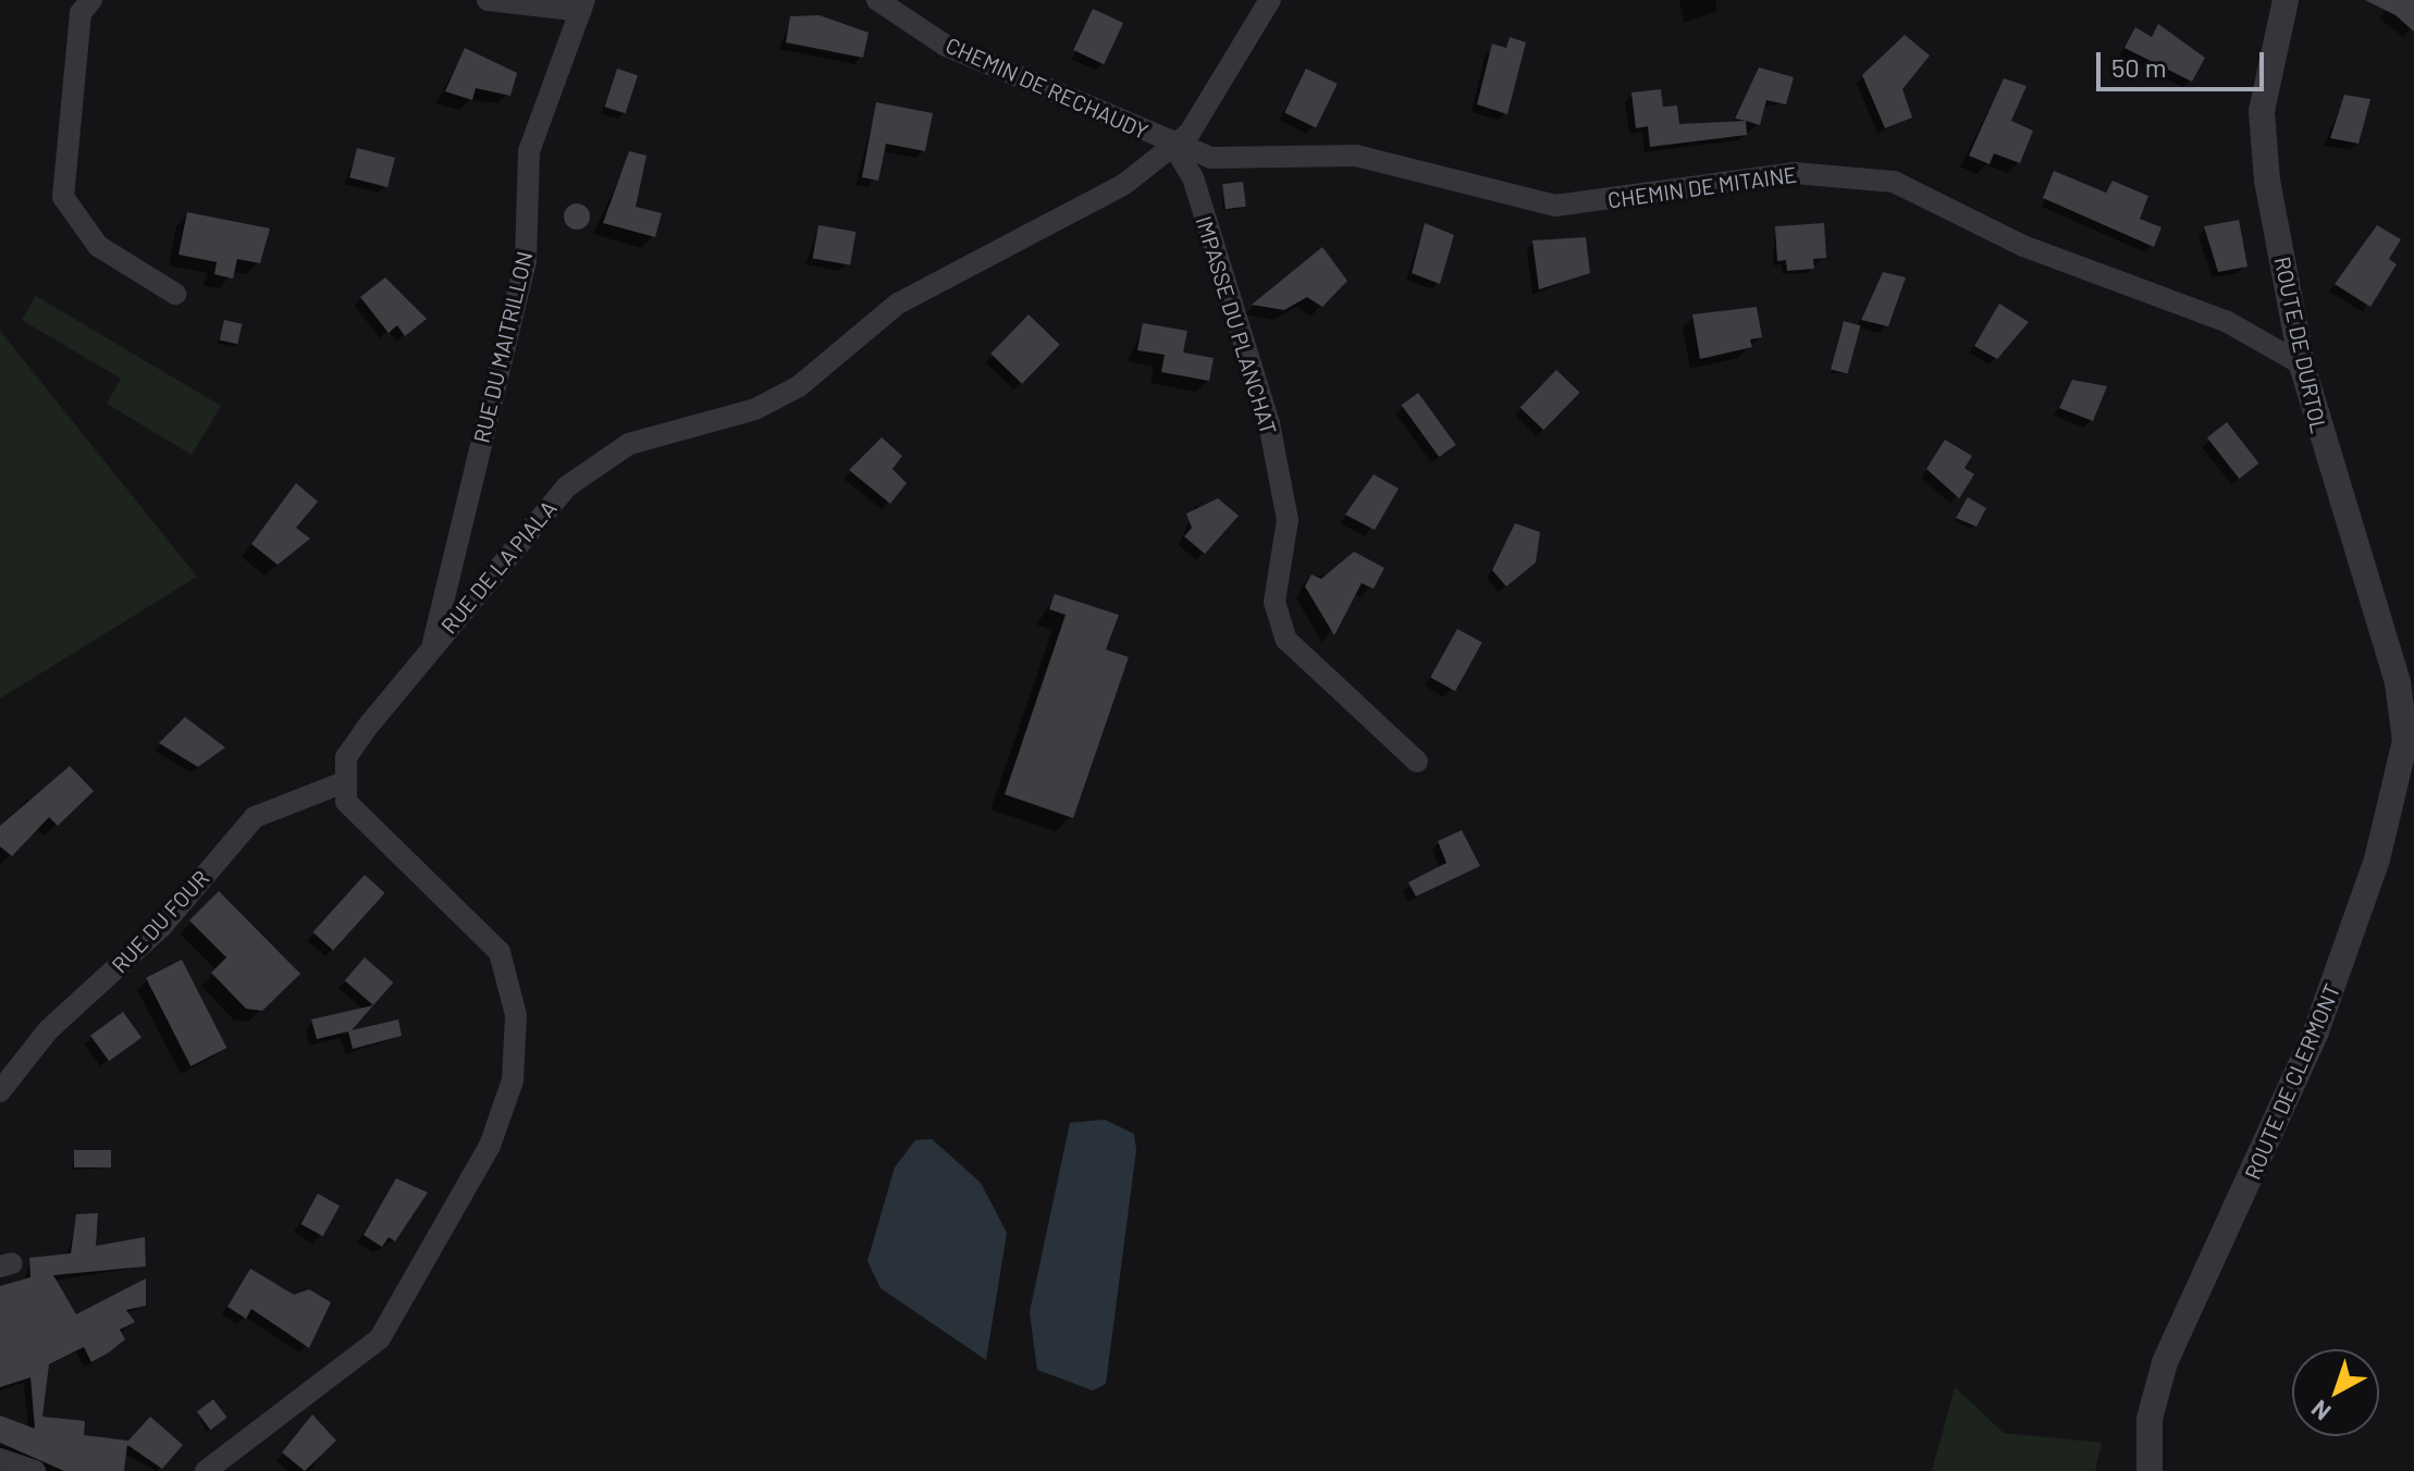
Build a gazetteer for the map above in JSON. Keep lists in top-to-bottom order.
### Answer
{
  "streets": {
    "street": [
      "CHEMIN DE RECHAUDY",
      "CHEMIN DE MITAINE",
      "IMPASSE DU PLANCHAT",
      "ROUTE DE DURTOL",
      "RUE DU MAITRILLON",
      "RUE DE LA PIALA",
      "RUE DU FOUR",
      "ROUTE DE CLERMONT"
    ]
  },
  "crossings": [
    ["CHEMIN DE RECHAUDY", "CHEMIN DE MITAINE"],
    ["CHEMIN DE RECHAUDY", "IMPASSE DU PLANCHAT"],
    ["CHEMIN DE RECHAUDY", "RUE DE LA PIALA"],
    ["CHEMIN DE MITAINE", "IMPASSE DU PLANCHAT"],
    ["CHEMIN DE MITAINE", "ROUTE DE DURTOL"],
    ["CHEMIN DE MITAINE", "RUE DE LA PIALA"],
    ["IMPASSE DU PLANCHAT", "RUE DE LA PIALA"],
    ["ROUTE DE DURTOL", "ROUTE DE CLERMONT"],
    ["RUE DU MAITRILLON", "RUE DE LA PIALA"],
    ["RUE DE LA PIALA", "RUE DU FOUR"]
  ],
  "scale_bar": "50 m",
  "north": "bottom left"
}
